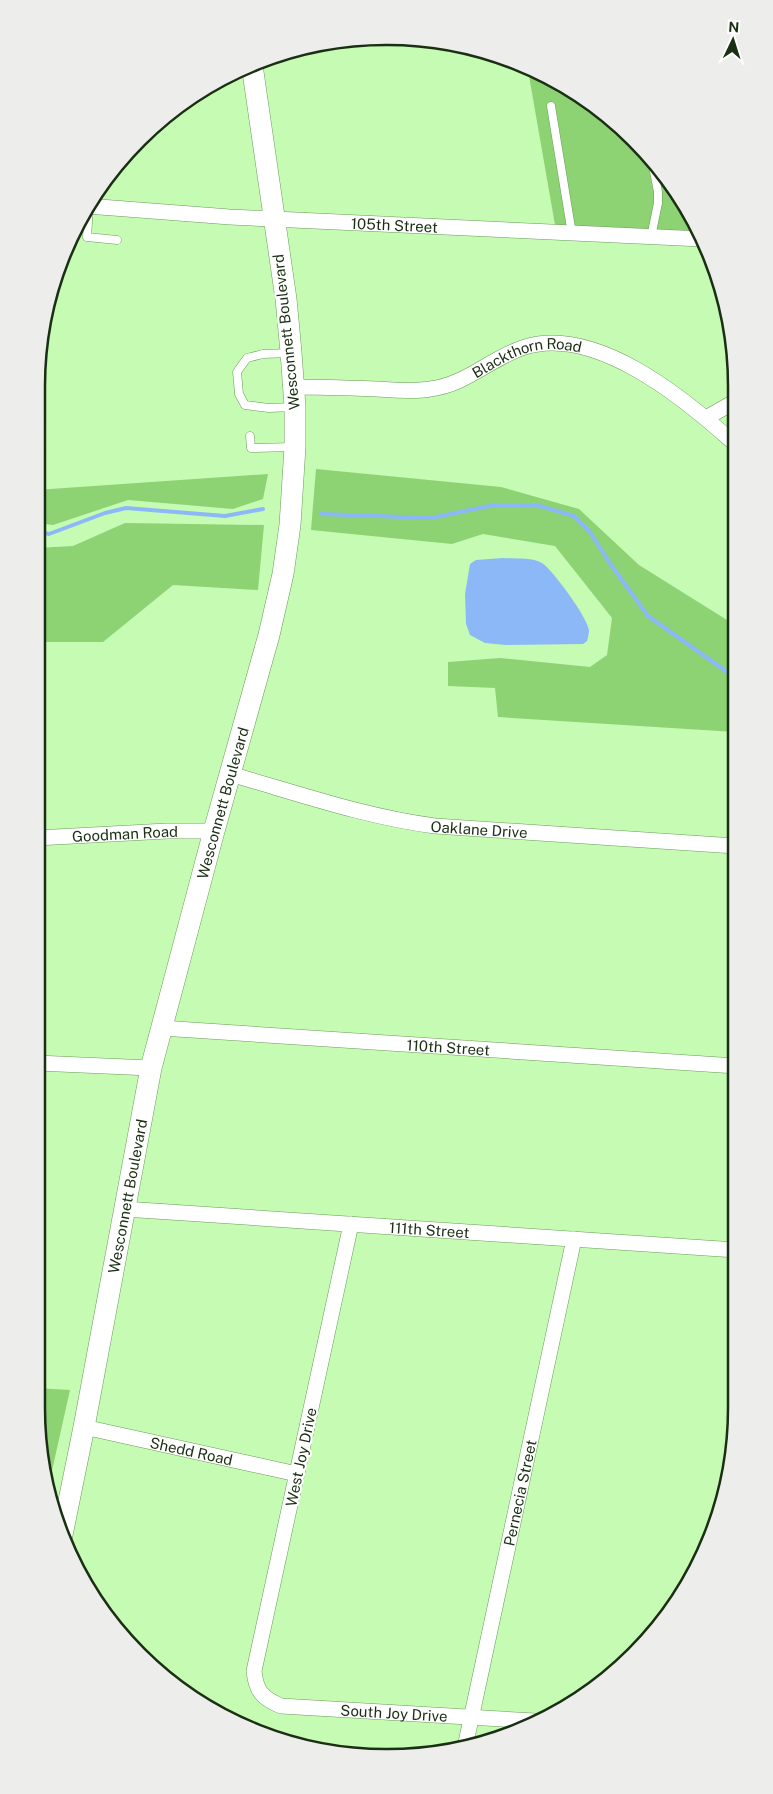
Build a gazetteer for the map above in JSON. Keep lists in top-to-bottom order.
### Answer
{
  "streets": {
    "street": [
      "105th Street",
      "Wesconnett Boulevard",
      "Blackthorn Road",
      "Oaklane Drive",
      "Goodman Road",
      "110th Street",
      "111th Street",
      "Shedd Road",
      "West Joy Drive",
      "Pernecia Street",
      "South Joy Drive"
    ]
  },
  "crossings": [
    ["105th Street", "Wesconnett Boulevard"],
    ["Wesconnett Boulevard", "Blackthorn Road"],
    ["Wesconnett Boulevard", "Oaklane Drive"],
    ["Wesconnett Boulevard", "Goodman Road"],
    ["Wesconnett Boulevard", "110th Street"],
    ["Wesconnett Boulevard", "111th Street"],
    ["Wesconnett Boulevard", "Shedd Road"],
    ["111th Street", "West Joy Drive"],
    ["111th Street", "Pernecia Street"],
    ["Shedd Road", "West Joy Drive"],
    ["West Joy Drive", "South Joy Drive"],
    ["Pernecia Street", "South Joy Drive"]
  ],
  "north": "top"
}
